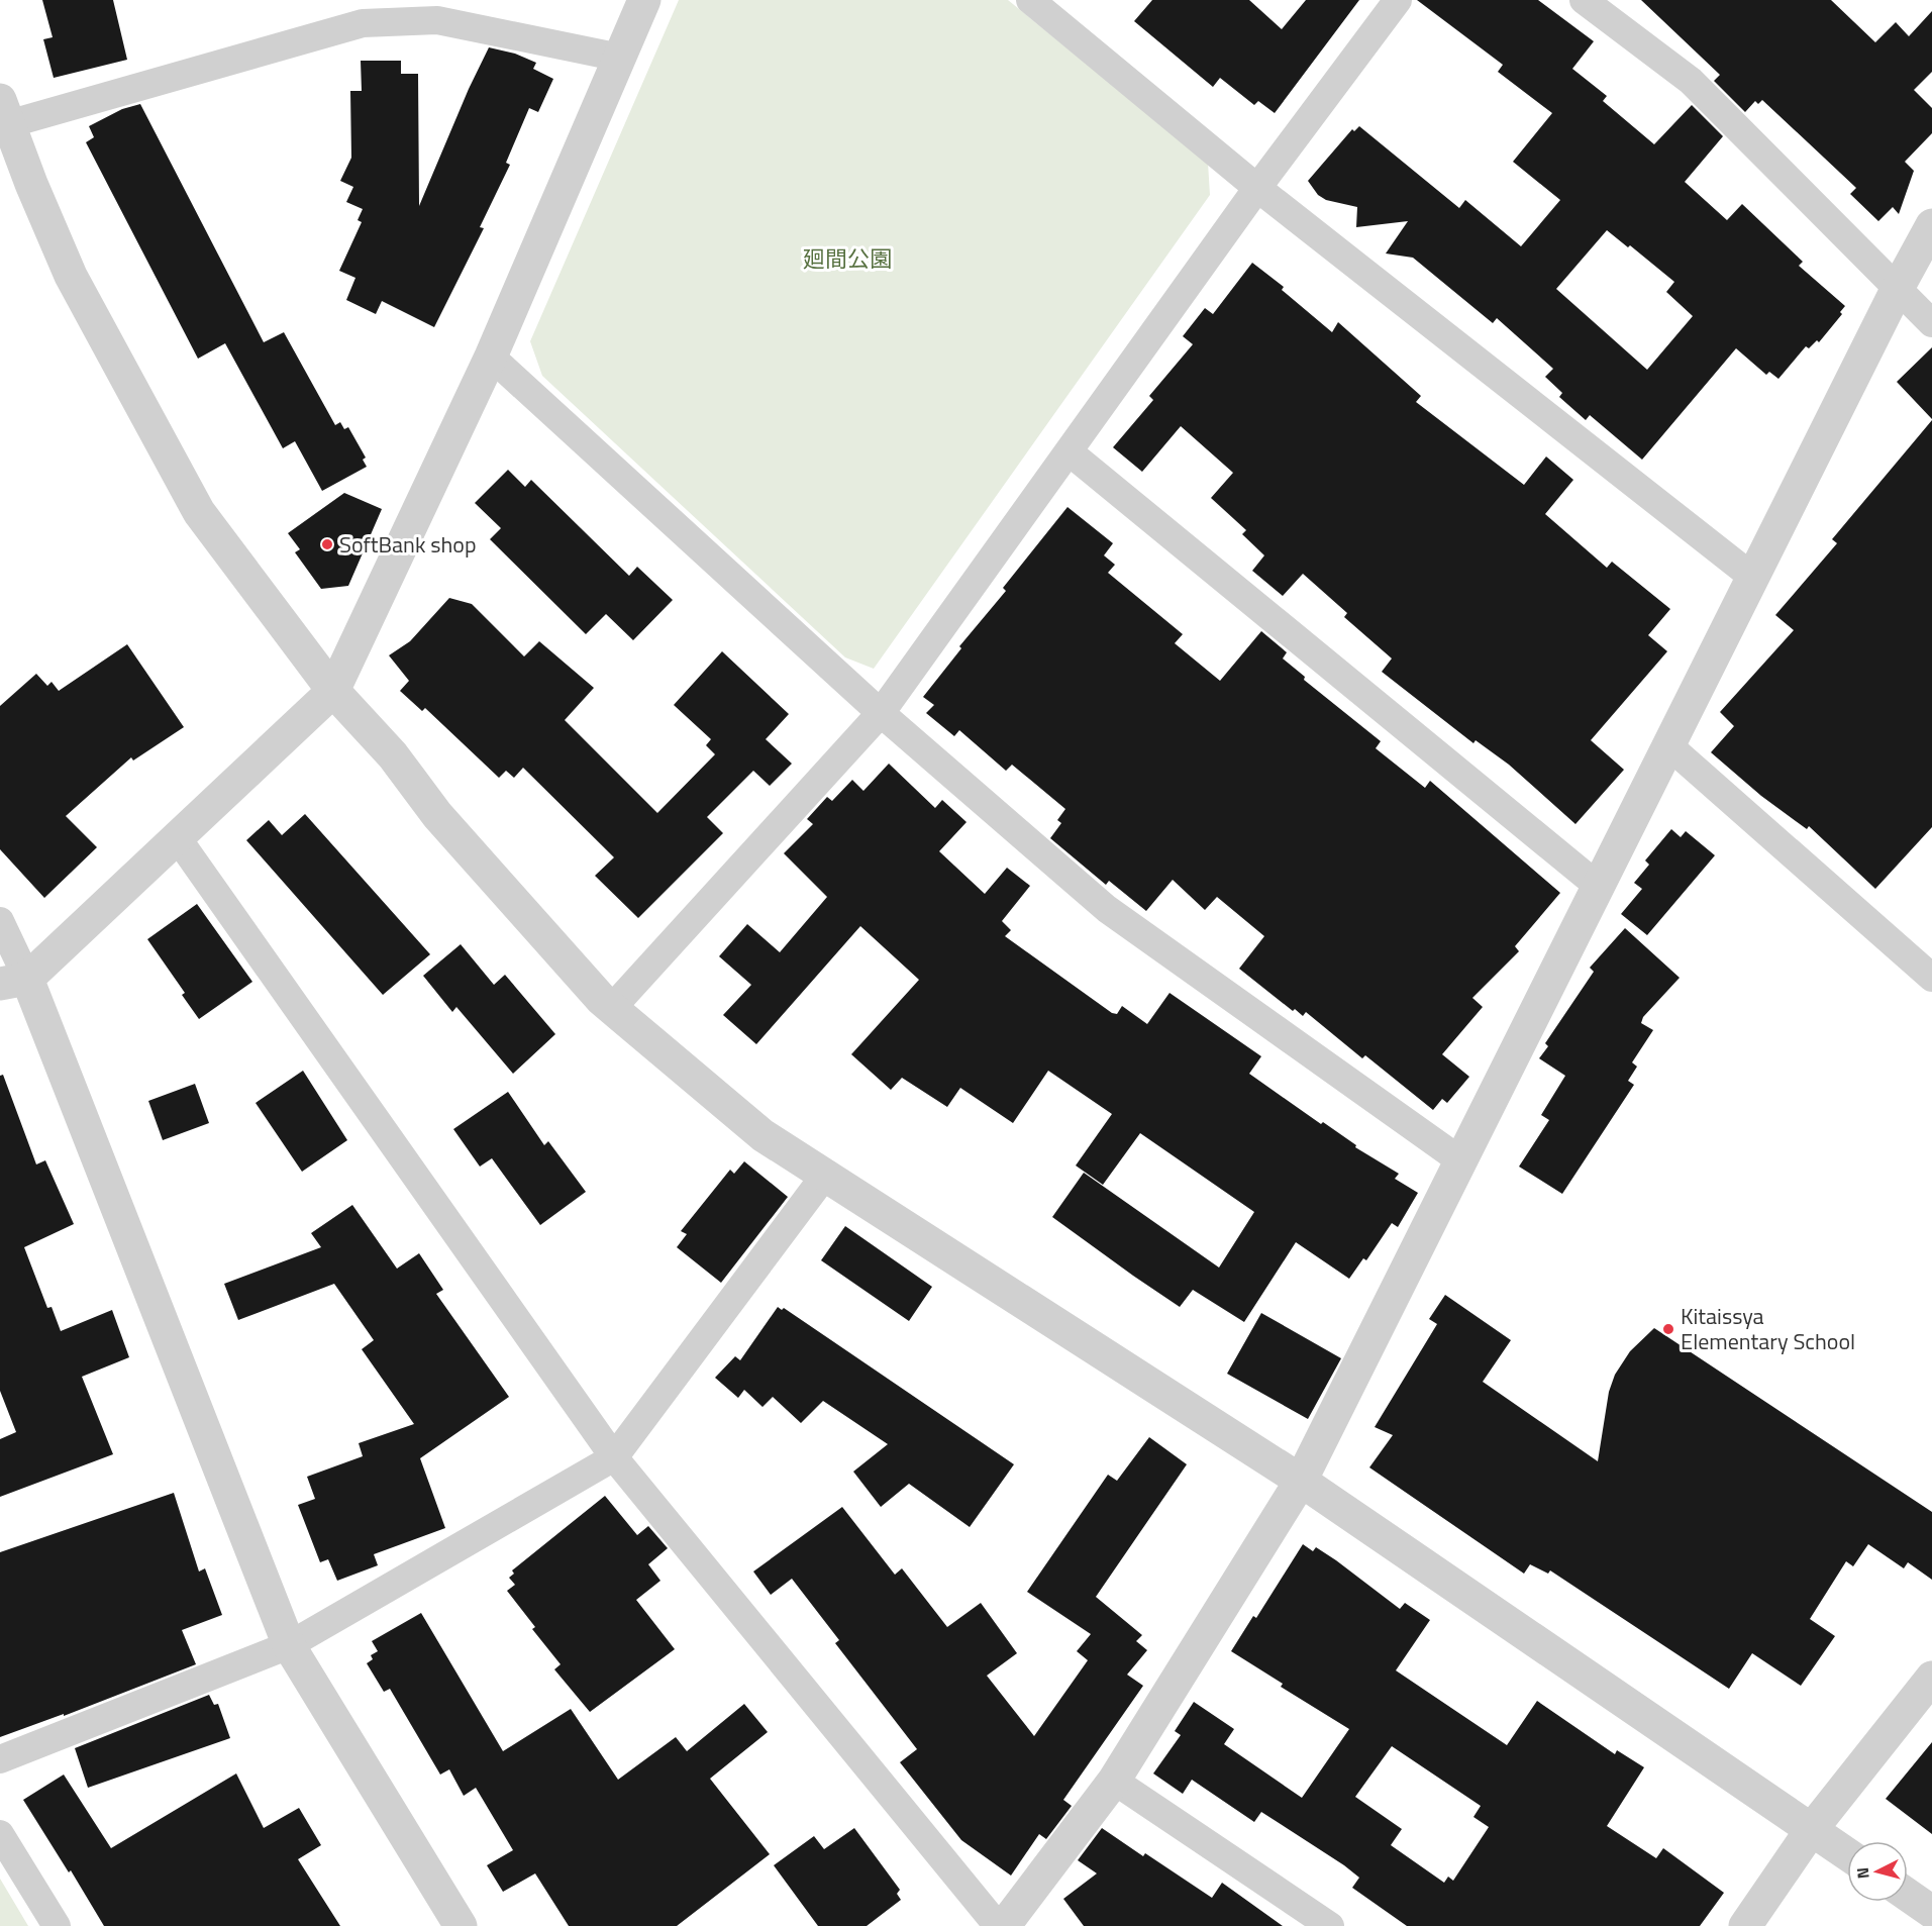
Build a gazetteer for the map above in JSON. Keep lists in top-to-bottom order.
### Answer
{
  "parks": ["廻間公園"],
  "places": ["SoftBank shop", "Kitaissya Elementary School"],
  "north": "left"
}
